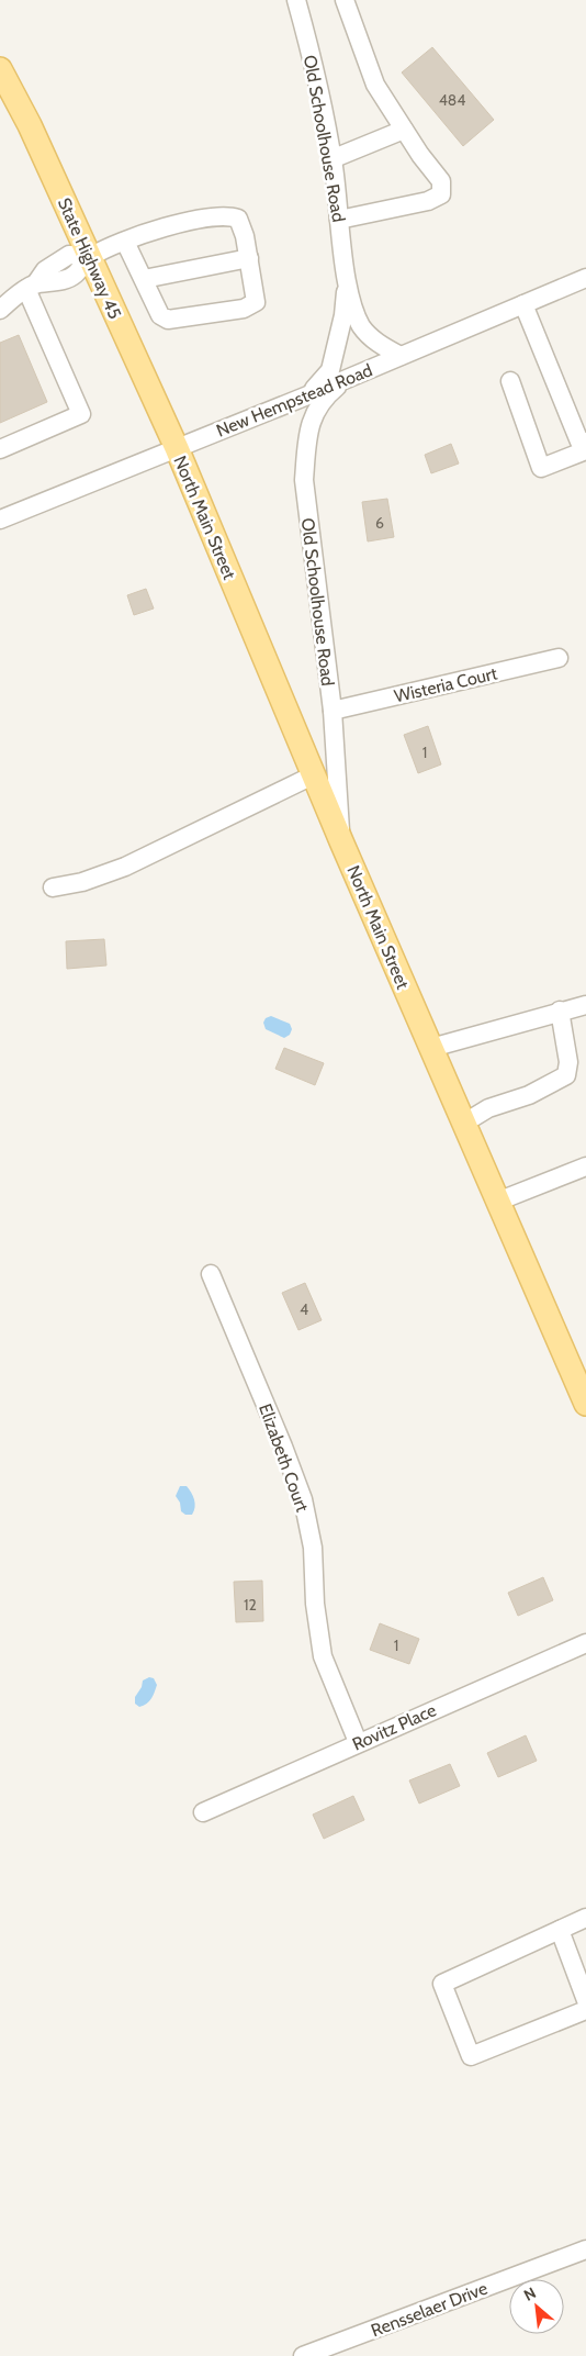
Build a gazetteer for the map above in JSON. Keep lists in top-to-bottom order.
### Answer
{
  "streets": {
    "main road": ["State Highway 45", "North Main Street"],
    "street": [
      "Old Schoolhouse Road",
      "New Hempstead Road",
      "Wisteria Court",
      "Elizabeth Court",
      "Rovitz Place",
      "Rensselaer Drive"
    ]
  },
  "crossings": [
    ["Old Schoolhouse Road", "New Hempstead Road"],
    ["Old Schoolhouse Road", "North Main Street"],
    ["Old Schoolhouse Road", "Wisteria Court"],
    ["State Highway 45", "New Hempstead Road"],
    ["State Highway 45", "North Main Street"],
    ["New Hempstead Road", "North Main Street"],
    ["Elizabeth Court", "Rovitz Place"]
  ],
  "house_numbers": [
    "484",
    "6",
    "1",
    "4",
    "12",
    "1"
  ],
  "north": "top left"
}
